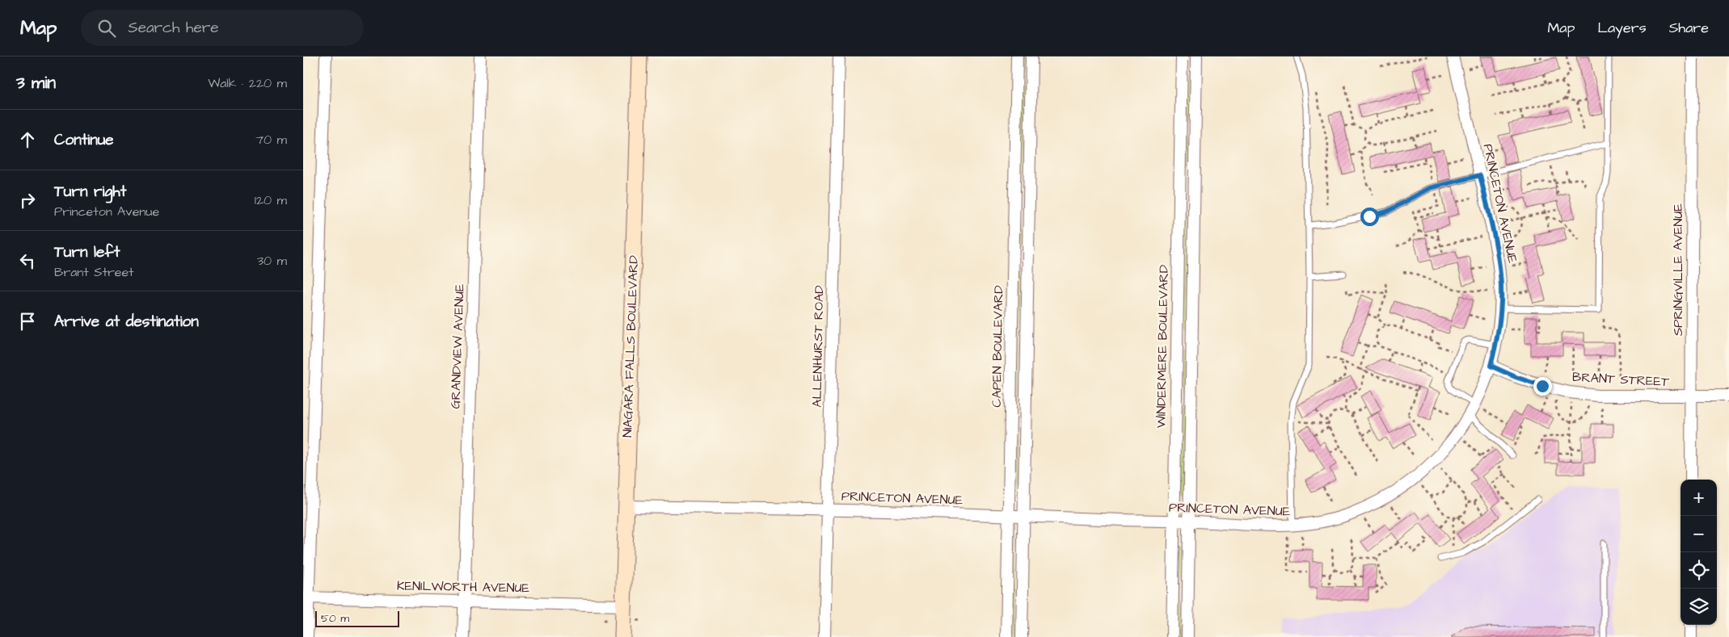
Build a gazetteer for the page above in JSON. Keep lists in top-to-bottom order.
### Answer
{
  "streets": {
    "main road": ["NIAGARA FALLS BOULEVARD"],
    "street": [
      "PRINCETON AVENUE",
      "SPRINGVILLE AVENUE",
      "GRANDVIEW AVENUE",
      "ALLENHURST ROAD",
      "CAPEN BOULEVARD",
      "WINDERMERE BOULEVARD",
      "BRANT STREET",
      "KENILWORTH AVENUE"
    ]
  },
  "crossings": [
    ["PRINCETON AVENUE", "NIAGARA FALLS BOULEVARD"],
    ["PRINCETON AVENUE", "ALLENHURST ROAD"],
    ["PRINCETON AVENUE", "CAPEN BOULEVARD"],
    ["PRINCETON AVENUE", "WINDERMERE BOULEVARD"],
    ["PRINCETON AVENUE", "BRANT STREET"],
    ["SPRINGVILLE AVENUE", "BRANT STREET"],
    ["GRANDVIEW AVENUE", "KENILWORTH AVENUE"],
    ["NIAGARA FALLS BOULEVARD", "KENILWORTH AVENUE"]
  ],
  "scale_bar": "50 m",
  "page": {
    "header": "Map",
    "search": "Search here",
    "nav": ["Map", "Layers", "Share"],
    "heading": ["3 min", "Walk · 220 m"],
    "list": [
      ["Continue", "70 m"],
      ["Turn right", "Princeton Avenue", "120 m"],
      ["Turn left", "Brant Street", "30 m"],
      "Arrive at destination"
    ],
    "map_buttons": ["+", "−"],
    "scale": "50 m"
  }
}
